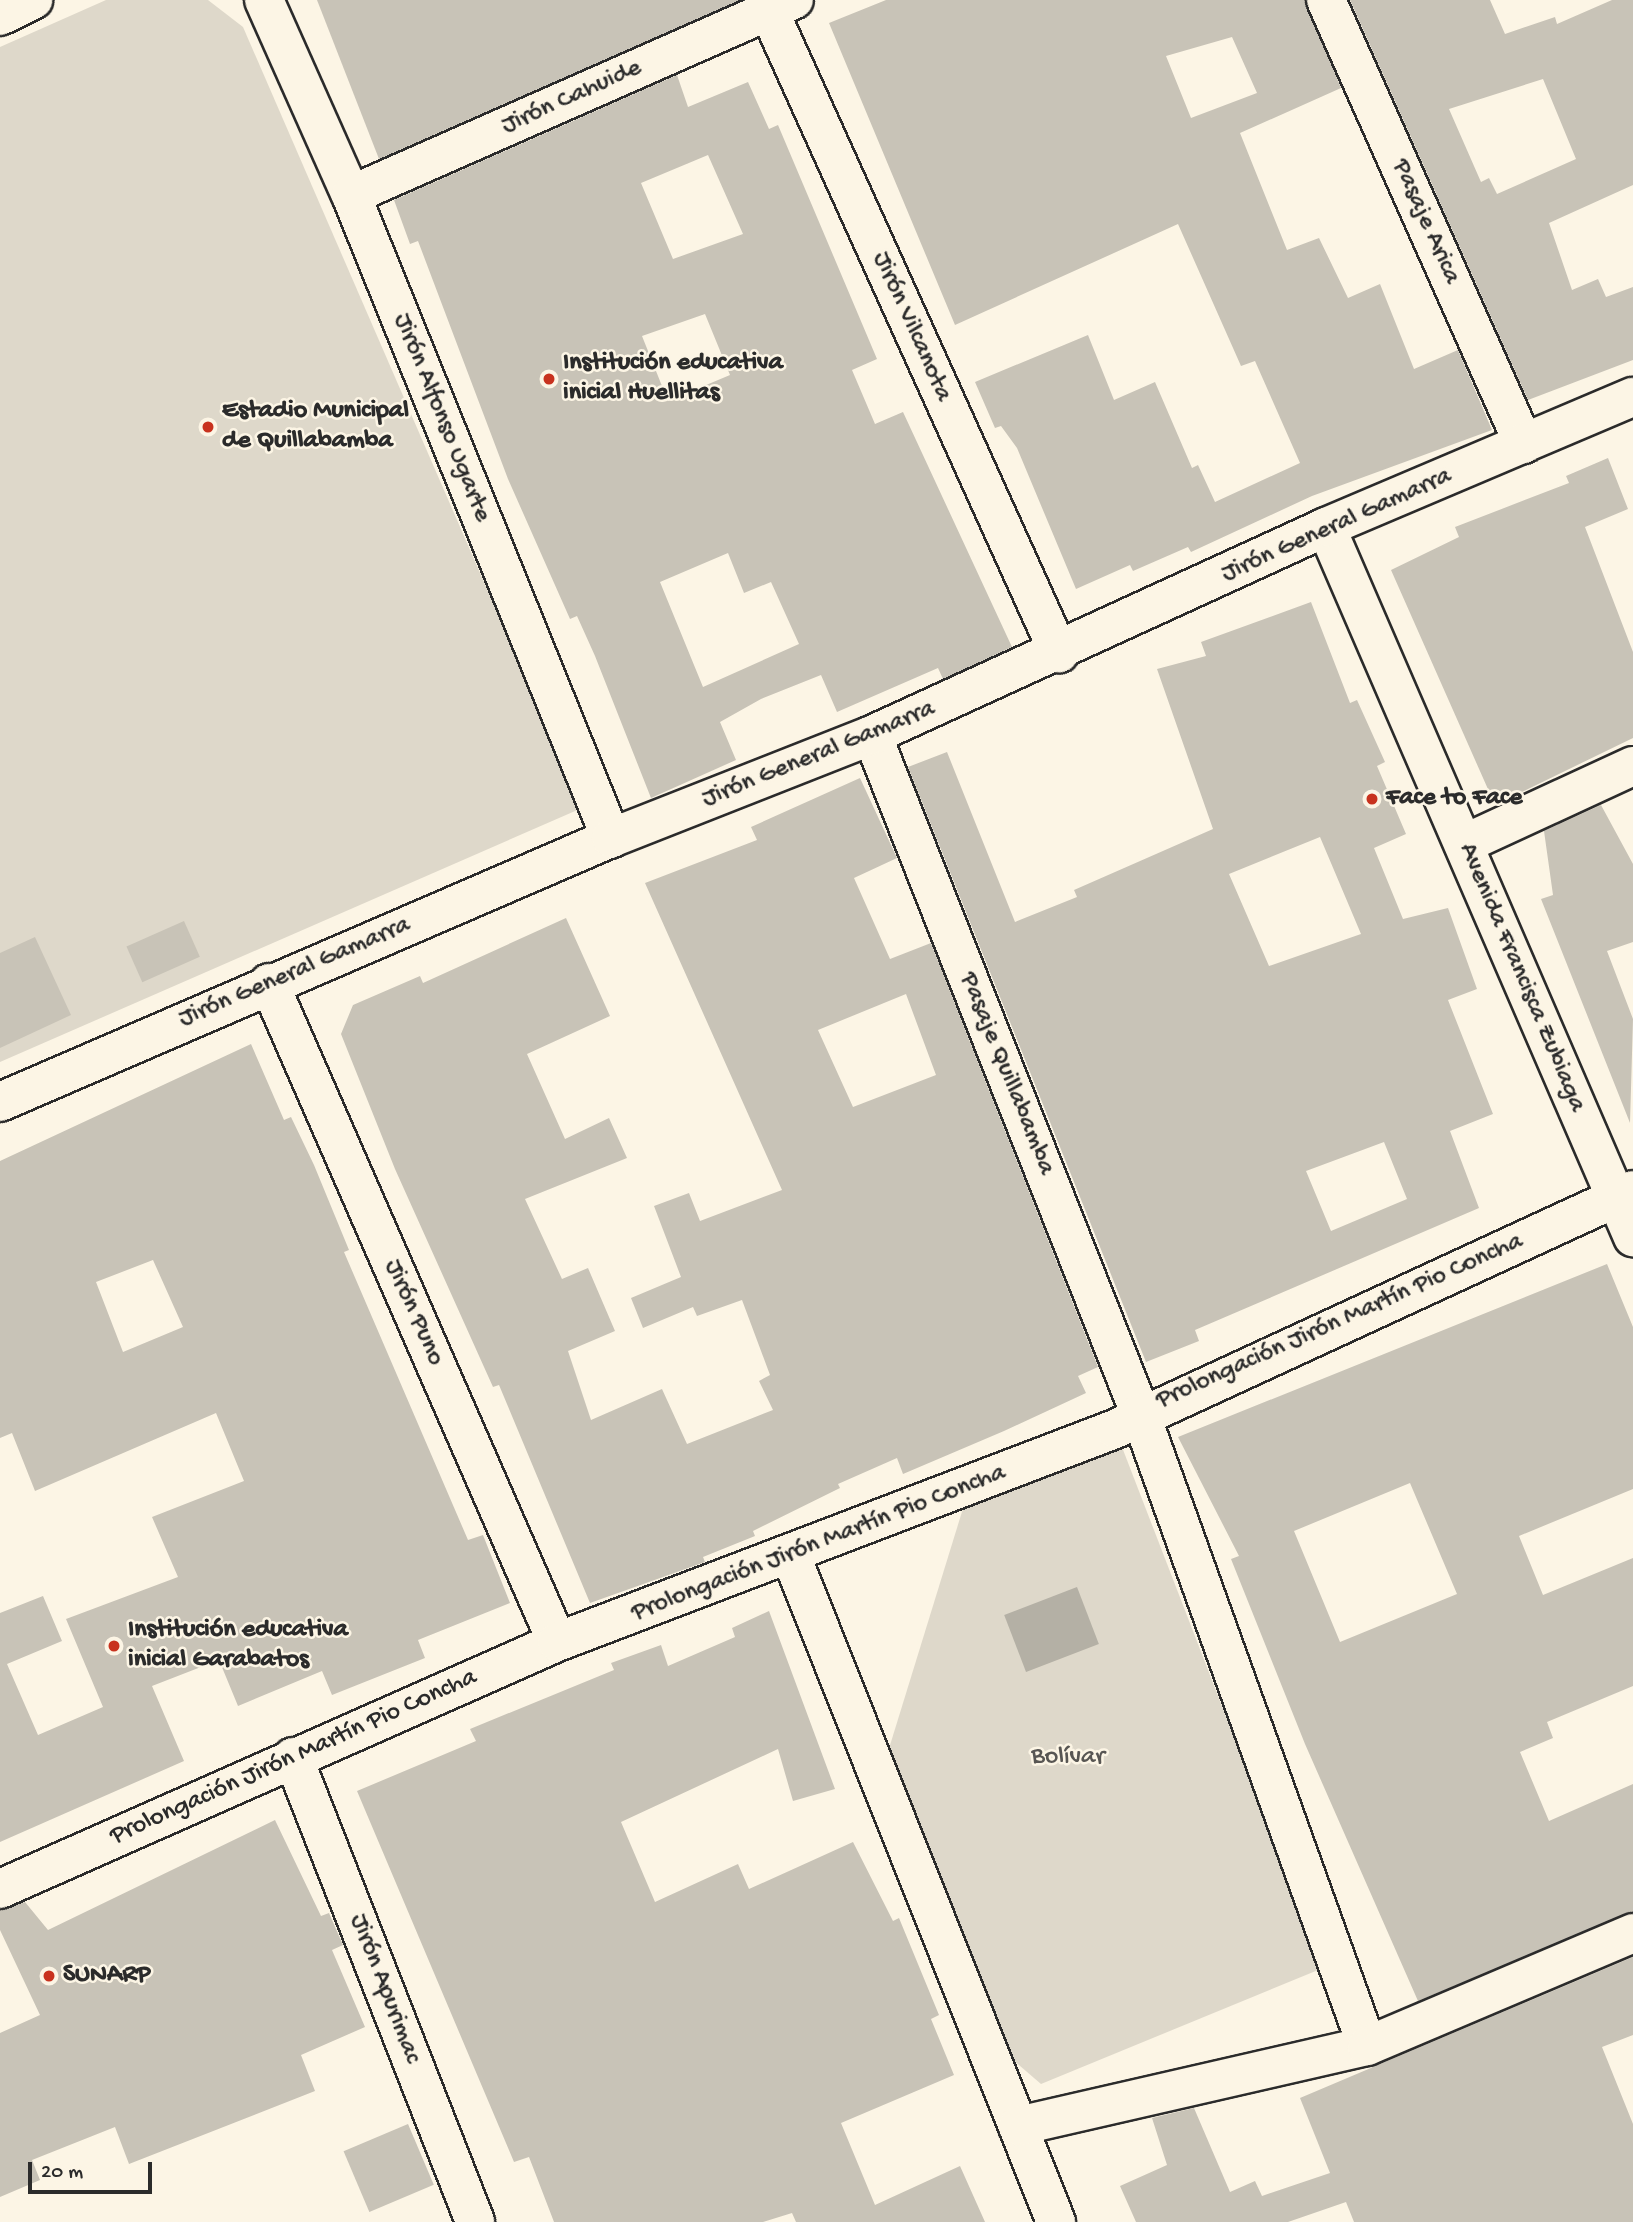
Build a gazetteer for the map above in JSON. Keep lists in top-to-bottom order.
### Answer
{
  "streets": {
    "street": [
      "Jirón Cahuide",
      "Pasaje Arica",
      "Jirón Vilcanota",
      "Jirón Alfonso Ugarte",
      "Jirón General Gamarra",
      "Avenida Francisca Zubiaga",
      "Pasaje Quillabamba",
      "Jirón Puno",
      "Prolongación Jirón Martín Pio Concha",
      "Jirón Apurimac"
    ]
  },
  "crossings": [
    ["Jirón Cahuide", "Jirón Vilcanota"],
    ["Jirón Cahuide", "Jirón Alfonso Ugarte"],
    ["Pasaje Arica", "Jirón General Gamarra"],
    ["Jirón Vilcanota", "Jirón General Gamarra"],
    ["Jirón Alfonso Ugarte", "Jirón General Gamarra"],
    ["Jirón General Gamarra", "Avenida Francisca Zubiaga"],
    ["Jirón General Gamarra", "Pasaje Quillabamba"],
    ["Jirón General Gamarra", "Jirón Puno"],
    ["Avenida Francisca Zubiaga", "Prolongación Jirón Martín Pio Concha"],
    ["Pasaje Quillabamba", "Prolongación Jirón Martín Pio Concha"],
    ["Jirón Puno", "Prolongación Jirón Martín Pio Concha"],
    ["Prolongación Jirón Martín Pio Concha", "Jirón Apurimac"]
  ],
  "parks": ["Bolívar"],
  "places": [
    "Institución educativa inicial Huellitas",
    "Estadio Municipal de Quillabamba",
    "Face to Face",
    "Institución educativa inicial Garabatos",
    "SUNARP"
  ],
  "scale_bar": "20 m"
}
